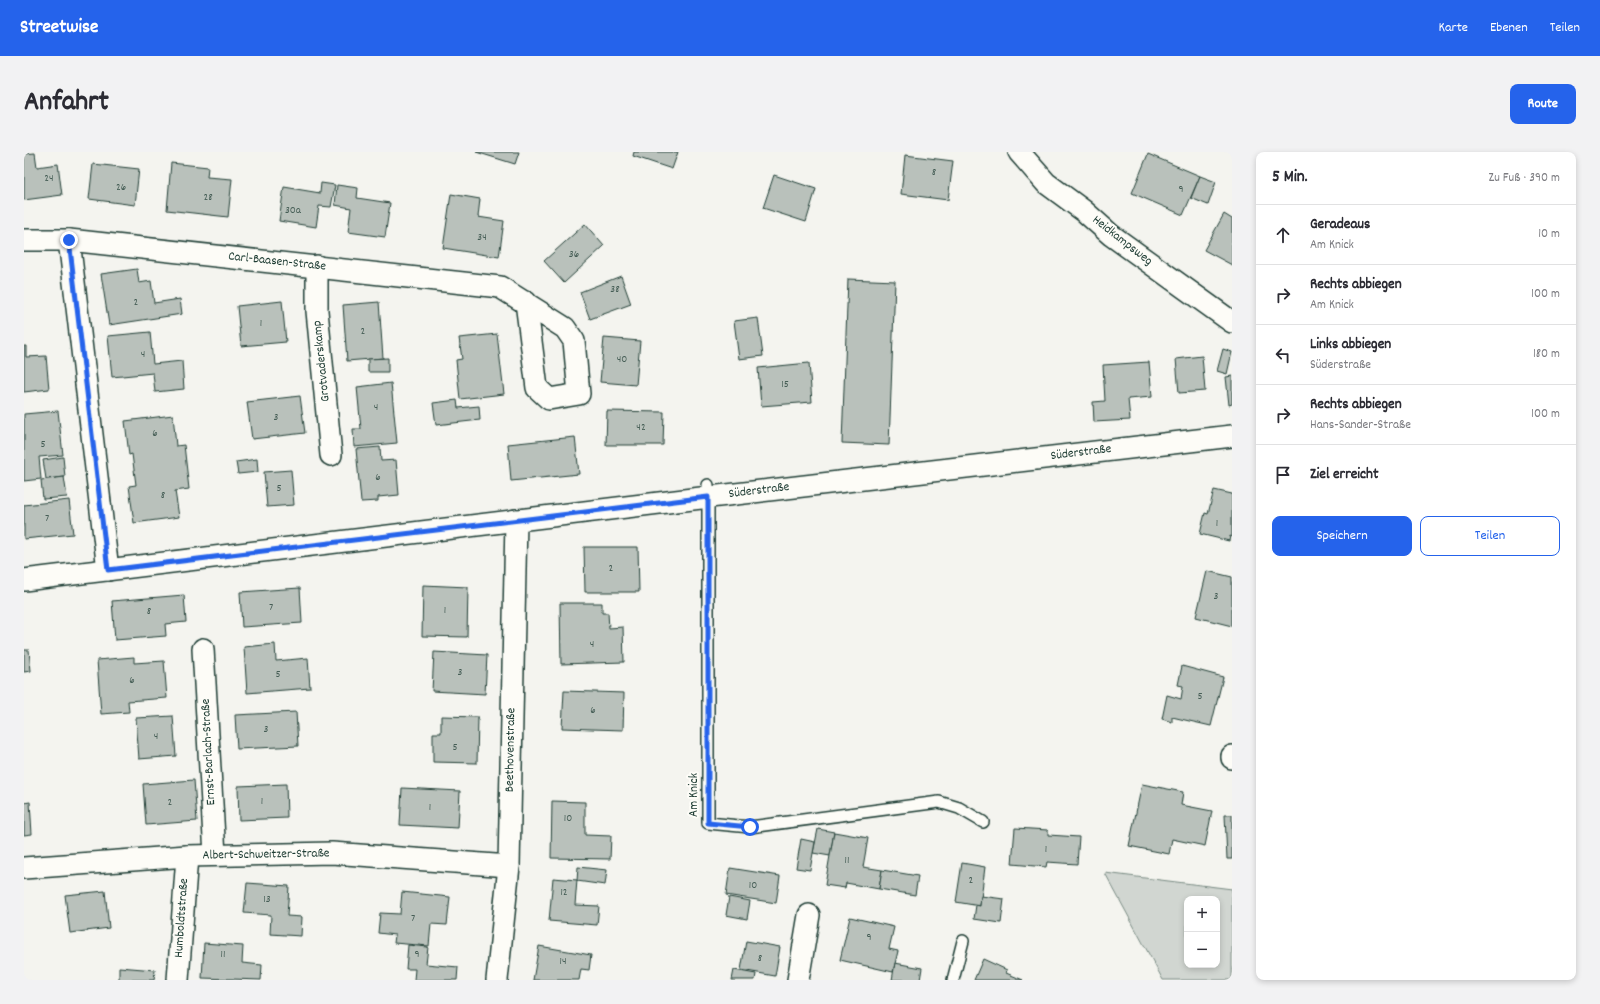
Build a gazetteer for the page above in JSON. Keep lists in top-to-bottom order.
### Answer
{
  "streets": {
    "street": [
      "Heidkampsweg",
      "Carl-Baasen-Straße",
      "Grotvaderskamp",
      "Süderstraße",
      "Beethovenstraße",
      "Ernst-Barlach-Straße",
      "Albert-Schweitzer-Straße",
      "Humboldtstraße"
    ],
    "lane": ["Am Knick"]
  },
  "crossings": [
    ["Carl-Baasen-Straße", "Grotvaderskamp"],
    ["Süderstraße", "Beethovenstraße"],
    ["Süderstraße", "Am Knick"],
    ["Beethovenstraße", "Albert-Schweitzer-Straße"],
    ["Ernst-Barlach-Straße", "Albert-Schweitzer-Straße"],
    ["Albert-Schweitzer-Straße", "Humboldtstraße"]
  ],
  "house_numbers": [
    "8",
    "24",
    "26",
    "9",
    "28",
    "30a",
    "34",
    "36",
    "38",
    "2",
    "1",
    "2",
    "4",
    "40",
    "15",
    "4",
    "3",
    "42",
    "6",
    "5",
    "6",
    "5",
    "8",
    "7",
    "1",
    "2",
    "3",
    "7",
    "1",
    "8",
    "4",
    "3",
    "5",
    "6",
    "5",
    "6",
    "3",
    "4",
    "5",
    "1",
    "2",
    "1",
    "10",
    "1",
    "11",
    "2",
    "10",
    "12",
    "13",
    "7",
    "9",
    "11",
    "9",
    "8",
    "14"
  ],
  "page": {
    "header": "Streetwise",
    "nav": ["Karte", "Ebenen", "Teilen"],
    "title": "Anfahrt",
    "buttons": [
      "Route",
      ["Speichern", "Teilen"]
    ],
    "heading": ["5 Min.", "Zu Fuß · 390 m"],
    "list": [
      ["Geradeaus", "Am Knick", "10 m"],
      ["Rechts abbiegen", "Am Knick", "100 m"],
      ["Links abbiegen", "Süderstraße", "180 m"],
      ["Rechts abbiegen", "Hans-Sander-Straße", "100 m"],
      "Ziel erreicht"
    ],
    "map_buttons": ["+", "−"]
  }
}
